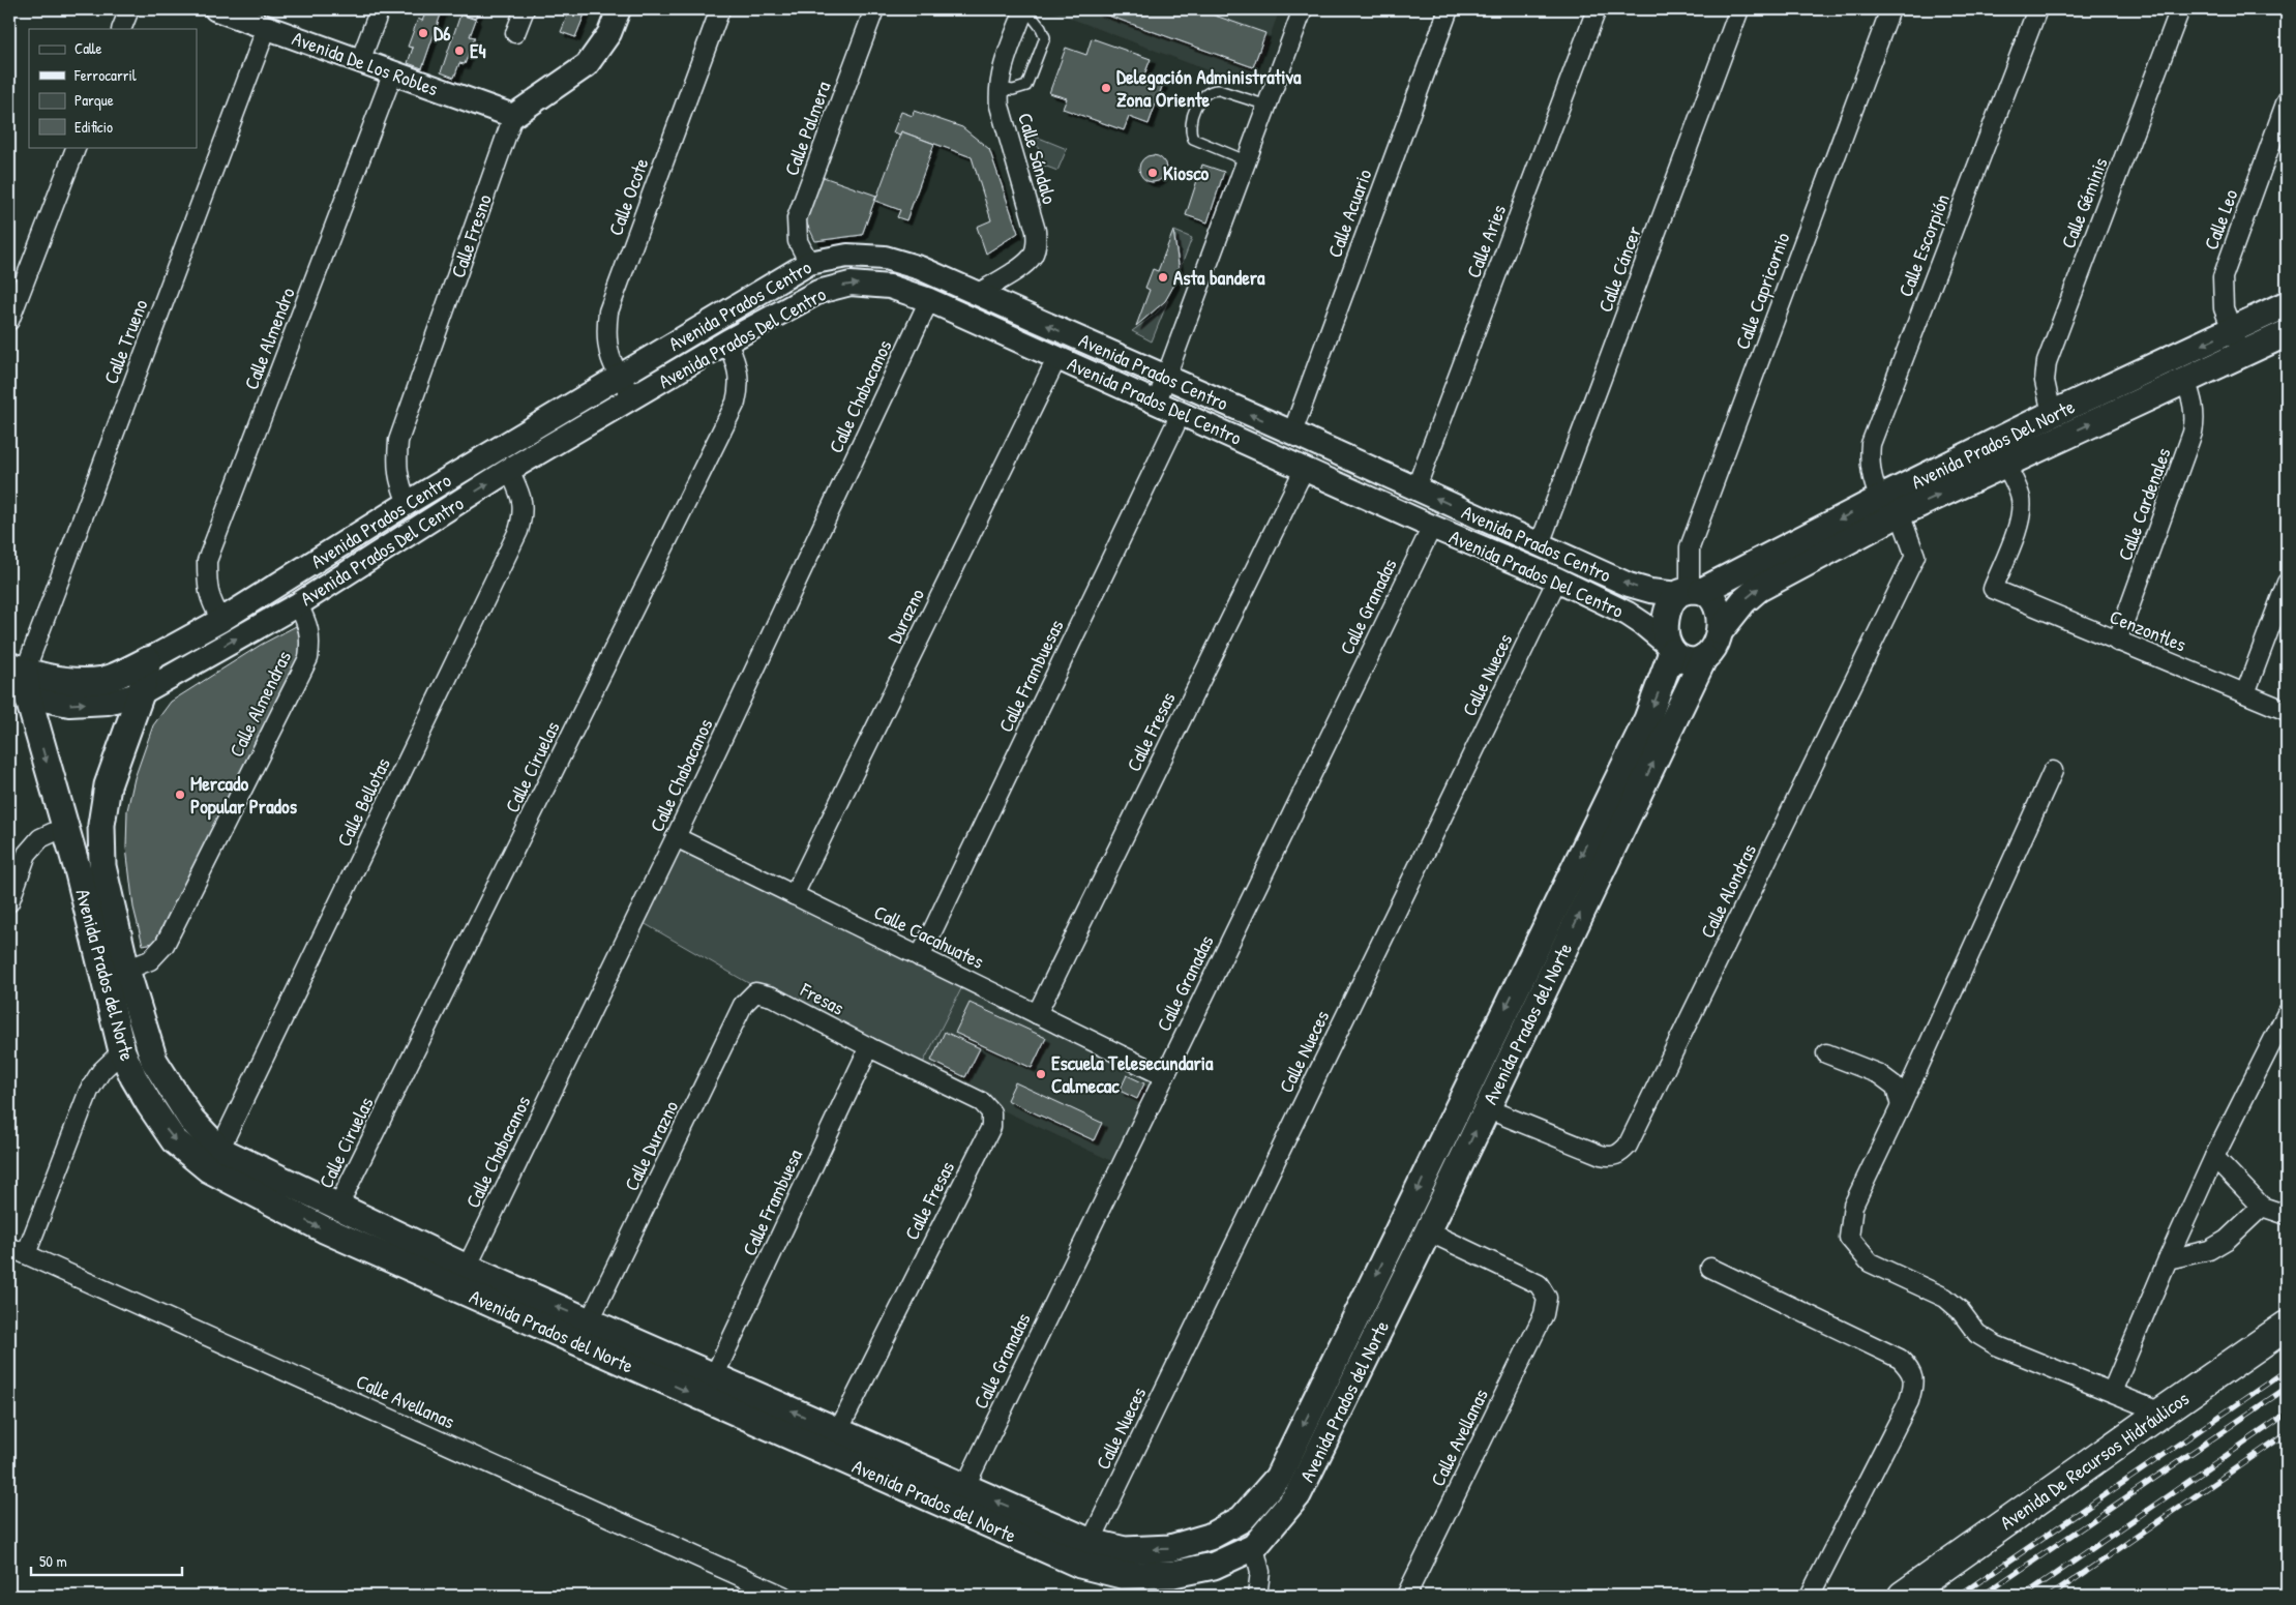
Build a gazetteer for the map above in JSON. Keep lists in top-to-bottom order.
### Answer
{
  "streets": {
    "main road": [
      "Avenida Prados Centro",
      "Avenida Prados Del Norte",
      "Avenida Prados del Norte",
      "Avenida De Recursos Hidráulicos"
    ],
    "street": [
      "Avenida De Los Robles",
      "Calle Palmera",
      "Calle Sándalo",
      "Calle Ocote",
      "Calle Géminis",
      "Calle Acuario",
      "Calle Leo",
      "Calle Fresno",
      "Calle Aries",
      "Calle Escorpión",
      "Calle Cáncer",
      "Calle Capricornio",
      "Avenida Prados Del Centro",
      "Calle Almendro",
      "Calle Trueno",
      "Calle Chabacanos",
      "Calle Cardenales",
      "Calle Granadas",
      "Durazno",
      "Cenzontles",
      "Calle Nueces",
      "Calle Frambuesas",
      "Calle Almendras",
      "Calle Fresas",
      "Calle Ciruelas",
      "Calle Bellotas",
      "Calle Alondras",
      "Calle Cacahuates",
      "Fresas",
      "Calle Durazno",
      "Calle Frambuesa",
      "Calle Avellanas"
    ]
  },
  "crossings": [
    ["Avenida De Los Robles", "Calle Fresno"],
    ["Avenida De Los Robles", "Calle Almendro"],
    ["Avenida De Los Robles", "Calle Trueno"],
    ["Calle Palmera", "Avenida Prados Centro"],
    ["Calle Sándalo", "Avenida Prados Centro"],
    ["Calle Ocote", "Avenida Prados Centro"],
    ["Calle Ocote", "Avenida Prados Del Centro"],
    ["Calle Géminis", "Avenida Prados Del Norte"],
    ["Calle Acuario", "Avenida Prados Centro"],
    ["Calle Leo", "Avenida Prados Del Norte"],
    ["Calle Fresno", "Avenida Prados Centro"],
    ["Calle Aries", "Avenida Prados Centro"],
    ["Calle Escorpión", "Avenida Prados Del Norte"],
    ["Calle Escorpión", "Calle Alondras"],
    ["Calle Cáncer", "Avenida Prados Centro"],
    ["Calle Capricornio", "Avenida Prados Centro"],
    ["Calle Capricornio", "Avenida Prados Del Centro"],
    ["Calle Capricornio", "Avenida Prados Del Norte"],
    ["Calle Capricornio", "Avenida Prados del Norte"],
    ["Avenida Prados Centro", "Avenida Prados Del Centro"],
    ["Avenida Prados Centro", "Calle Almendro"],
    ["Avenida Prados Centro", "Calle Trueno"],
    ["Avenida Prados Centro", "Avenida Prados Del Norte"],
    ["Avenida Prados Centro", "Avenida Prados del Norte"],
    ["Avenida Prados Del Centro", "Calle Trueno"],
    ["Avenida Prados Del Centro", "Calle Chabacanos"],
    ["Avenida Prados Del Centro", "Avenida Prados Del Norte"],
    ["Avenida Prados Del Centro", "Calle Granadas"],
    ["Avenida Prados Del Centro", "Durazno"],
    ["Avenida Prados Del Centro", "Calle Nueces"],
    ["Avenida Prados Del Centro", "Calle Frambuesas"],
    ["Avenida Prados Del Centro", "Calle Almendras"],
    ["Avenida Prados Del Centro", "Calle Fresas"],
    ["Avenida Prados Del Centro", "Calle Ciruelas"],
    ["Avenida Prados Del Centro", "Calle Bellotas"],
    ["Avenida Prados Del Centro", "Avenida Prados del Norte"],
    ["Calle Trueno", "Avenida Prados del Norte"],
    ["Calle Chabacanos", "Calle Cacahuates"],
    ["Calle Chabacanos", "Avenida Prados del Norte"],
    ["Avenida Prados Del Norte", "Calle Cardenales"],
    ["Avenida Prados Del Norte", "Cenzontles"],
    ["Avenida Prados Del Norte", "Calle Alondras"],
    ["Avenida Prados Del Norte", "Avenida Prados del Norte"],
    ["Calle Cardenales", "Cenzontles"],
    ["Calle Granadas", "Calle Cacahuates"],
    ["Calle Granadas", "Avenida Prados del Norte"],
    ["Durazno", "Calle Cacahuates"],
    ["Calle Nueces", "Avenida Prados del Norte"],
    ["Calle Frambuesas", "Calle Cacahuates"],
    ["Calle Almendras", "Avenida Prados del Norte"],
    ["Calle Fresas", "Calle Cacahuates"],
    ["Calle Fresas", "Avenida Prados del Norte"],
    ["Calle Fresas", "Fresas"],
    ["Calle Fresas", "Calle Frambuesa"],
    ["Calle Ciruelas", "Avenida Prados del Norte"],
    ["Calle Bellotas", "Avenida Prados del Norte"],
    ["Calle Alondras", "Avenida Prados del Norte"],
    ["Avenida Prados del Norte", "Calle Durazno"],
    ["Avenida Prados del Norte", "Calle Frambuesa"],
    ["Avenida Prados del Norte", "Calle Avellanas"],
    ["Fresas", "Calle Durazno"],
    ["Fresas", "Calle Frambuesa"]
  ],
  "one_way": ["Avenida Prados Del Centro"],
  "places": [
    "D6",
    "E4",
    "Delegación Administrativa Zona Oriente",
    "Kiosco",
    "Asta bandera",
    "Mercado Popular Prados",
    "Escuela Telesecundaria Calmecac"
  ],
  "legend": [
    "Calle",
    "Ferrocarril",
    "Parque",
    "Edificio"
  ],
  "scale_bar": "50 m"
}
